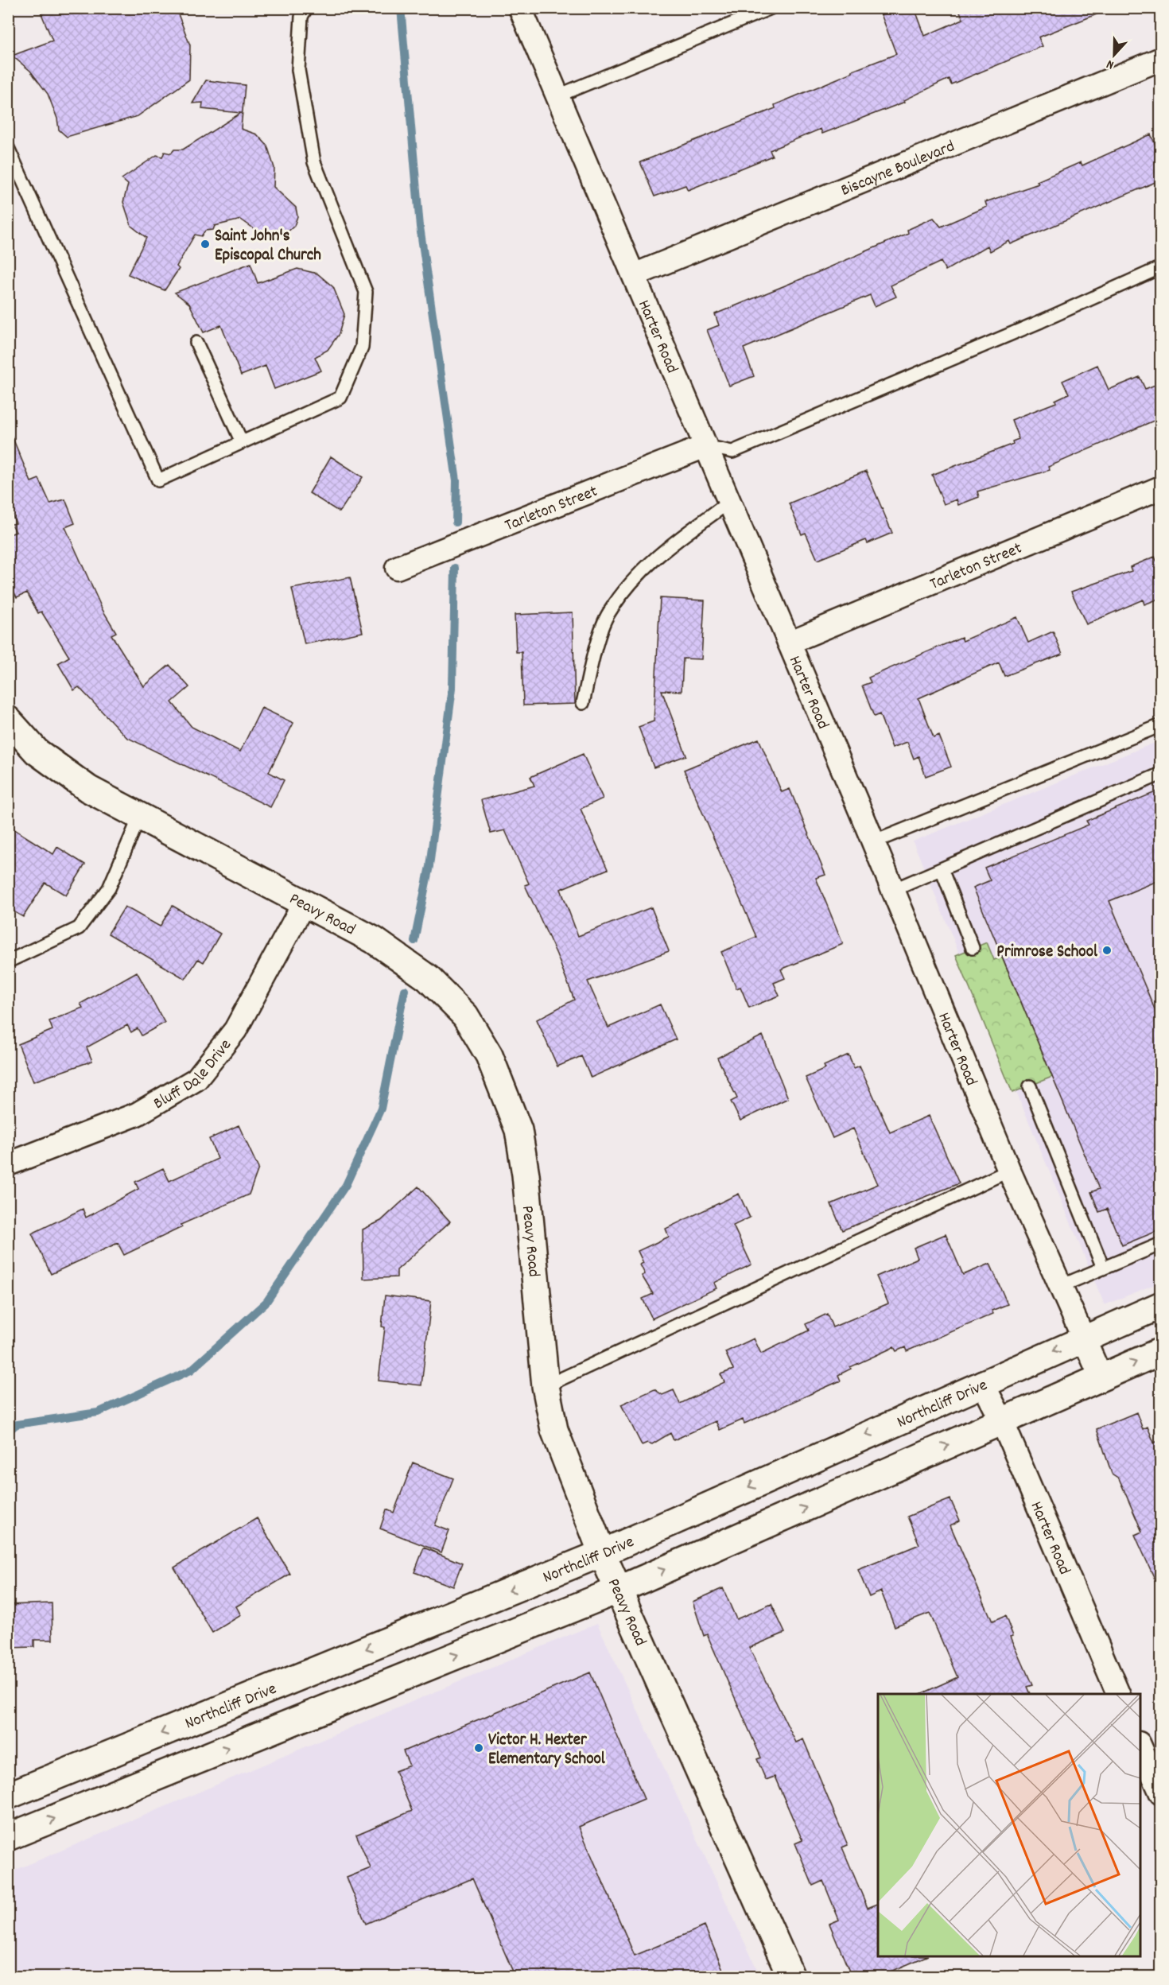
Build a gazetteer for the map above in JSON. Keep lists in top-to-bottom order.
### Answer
{
  "streets": {
    "street": [
      "Biscayne Boulevard",
      "Harter Road",
      "Tarleton Street",
      "Peavy Road",
      "Bluff Dale Drive",
      "Northcliff Drive"
    ]
  },
  "crossings": [
    ["Biscayne Boulevard", "Harter Road"],
    ["Harter Road", "Tarleton Street"],
    ["Harter Road", "Northcliff Drive"],
    ["Peavy Road", "Bluff Dale Drive"],
    ["Peavy Road", "Northcliff Drive"]
  ],
  "places": ["Saint John's Episcopal Church", "Primrose School", "Victor H. Hexter Elementary School"],
  "north": "bottom"
}
